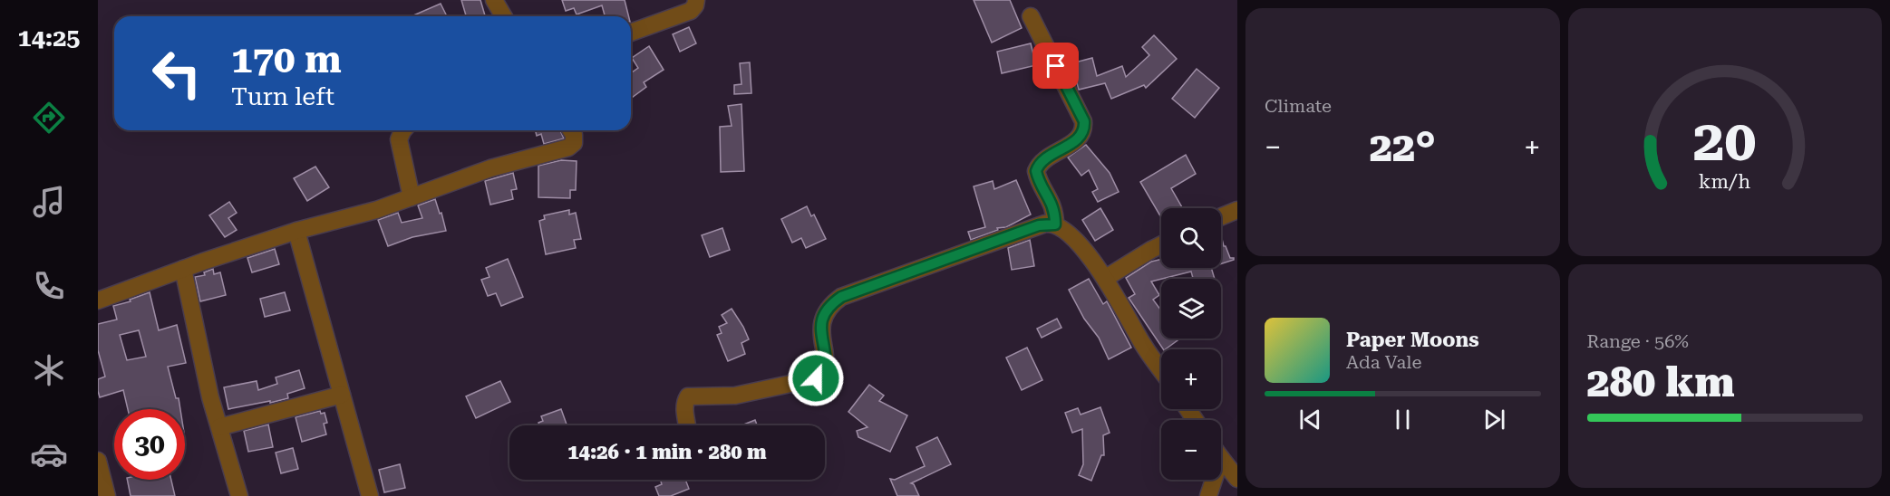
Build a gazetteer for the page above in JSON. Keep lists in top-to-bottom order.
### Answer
{
  "page": {
    "tabs": "14:25",
    "tile": [
      "Climate",
      ["Range · 56%", "280 km"]
    ],
    "turn": ["170 m", "Turn left"],
    "heat": ["−", "22°", "+"],
    "map_buttons": ["+", "−"],
    "song": ["Paper Moons", "Ada Vale"],
    "limit": "30",
    "trip": "14:26 · 1 min · 280 m",
    "gauge": ["20", "km/h"]
  }
}
